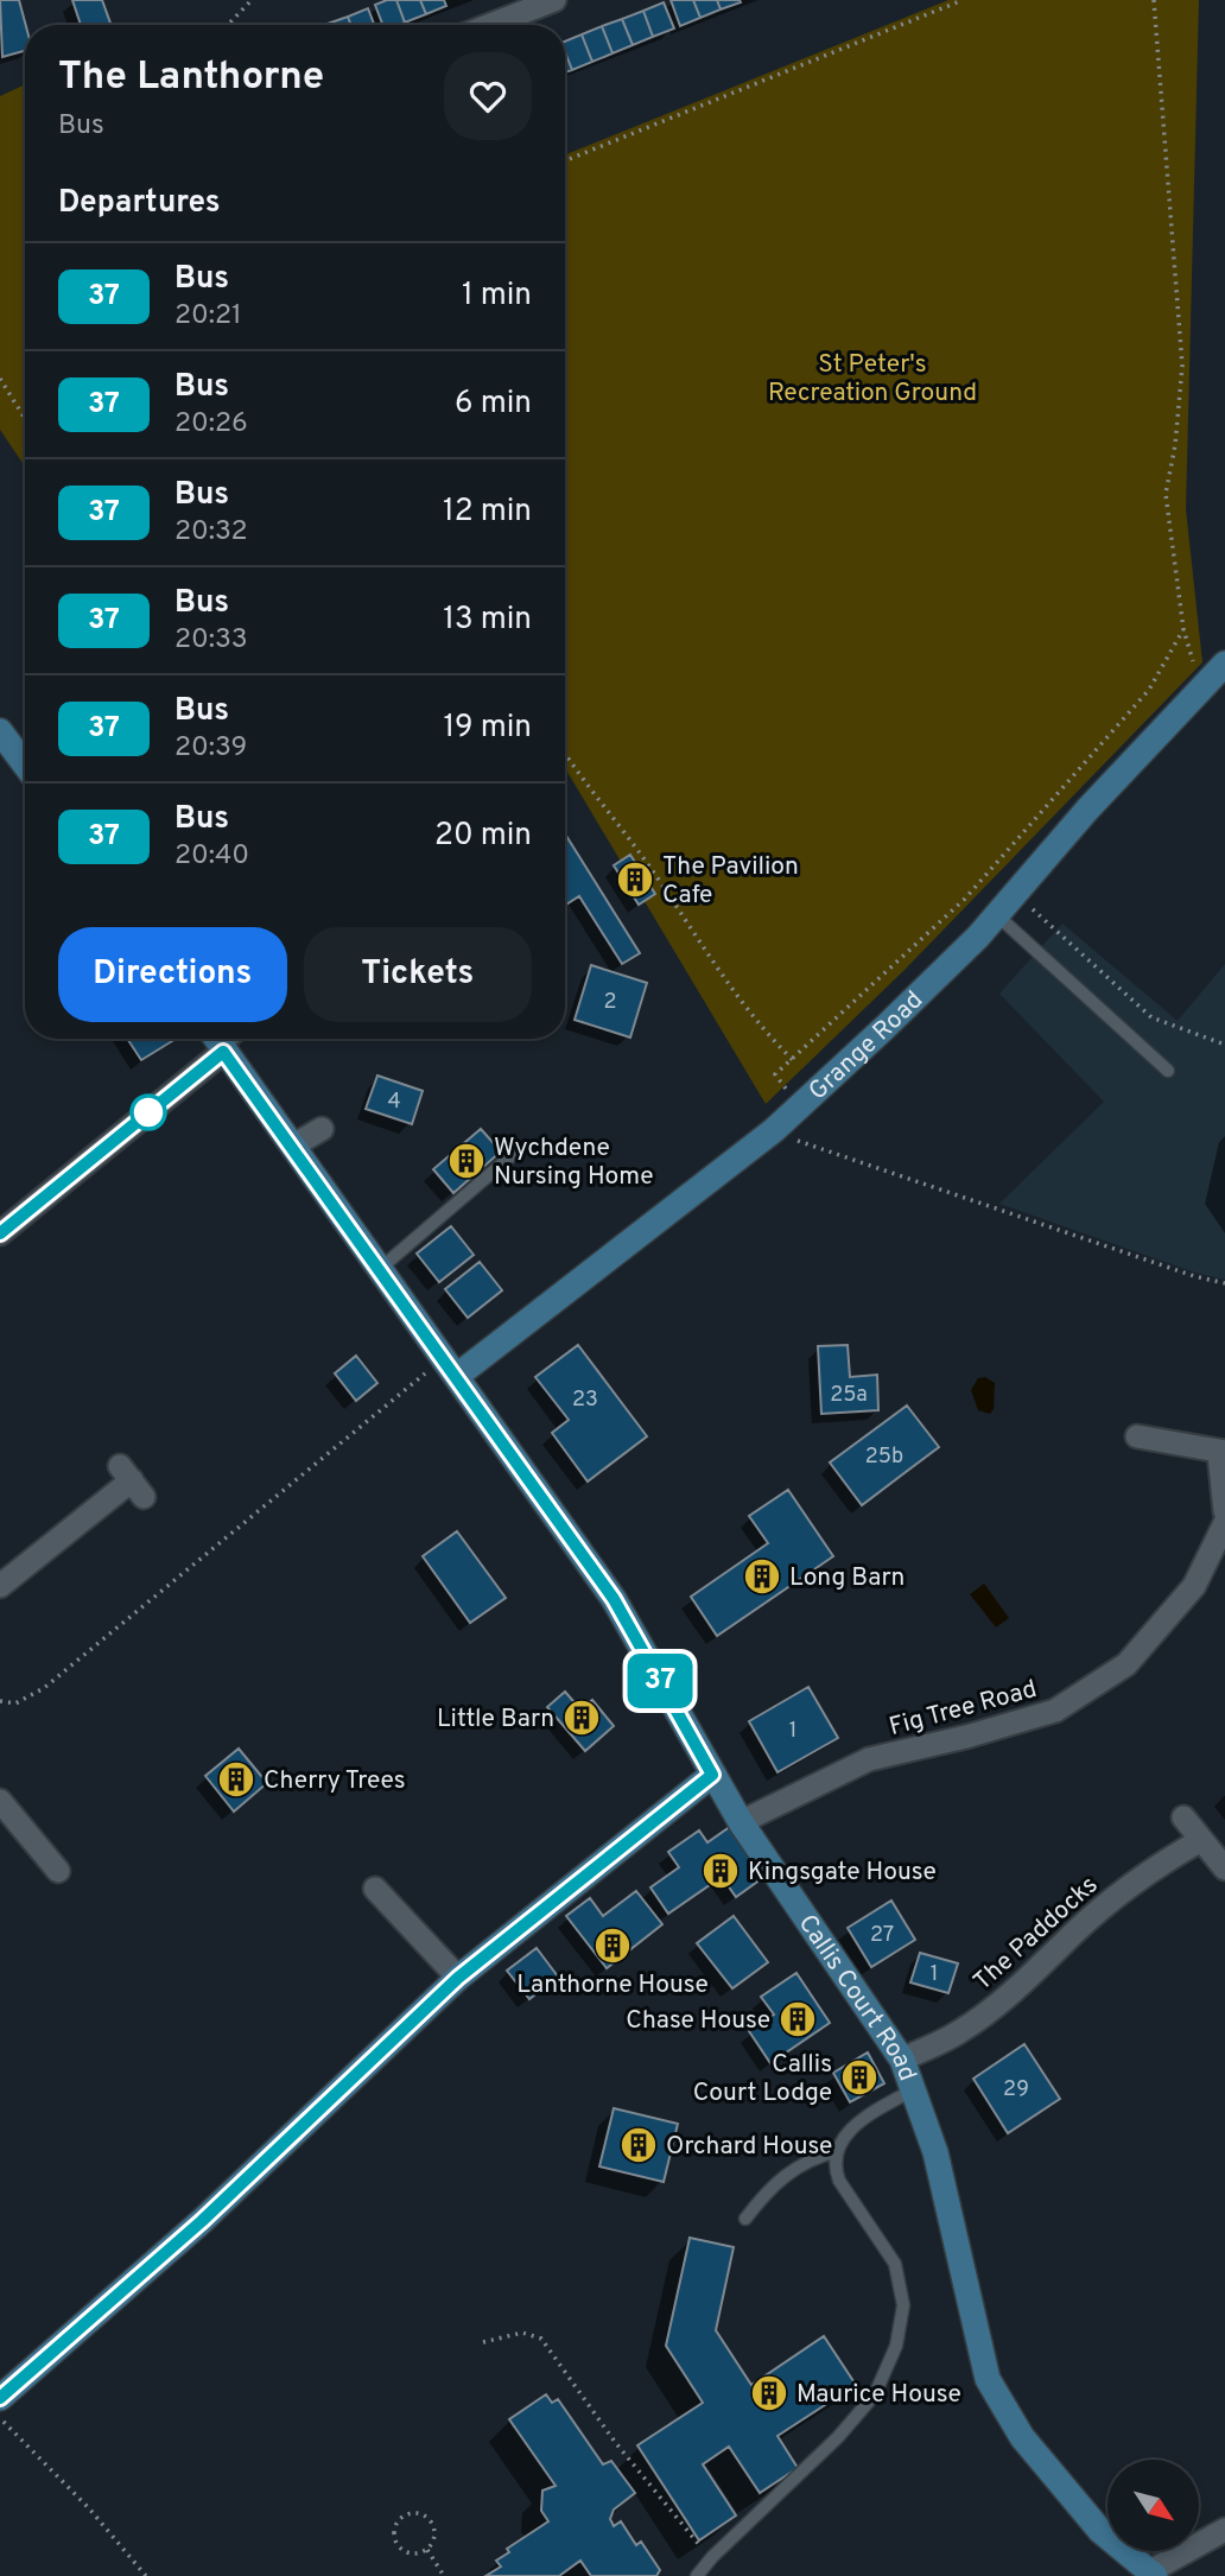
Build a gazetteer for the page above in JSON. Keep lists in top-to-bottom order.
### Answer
{
  "streets": {
    "street": [
      "Grange Road",
      "Fig Tree Road",
      "The Paddocks",
      "Callis Court Road"
    ]
  },
  "crossings": [
    ["Grange Road", "Callis Court Road"],
    ["Fig Tree Road", "Callis Court Road"],
    ["The Paddocks", "Callis Court Road"]
  ],
  "parks": ["St Peter's Recreation Ground"],
  "places": {
    "building": [
      "The Pavilion Cafe",
      "Wychdene Nursing Home",
      "Long Barn",
      "Little Barn",
      "Cherry Trees",
      "Kingsgate House",
      "Lanthorne House",
      "Chase House",
      "Callis Court Lodge",
      "Orchard House",
      "Maurice House"
    ]
  },
  "lines": ["bus line 37"],
  "house_numbers": [
    "2",
    "4",
    "25a",
    "23",
    "25b",
    "1",
    "27",
    "1",
    "29"
  ],
  "north": "bottom right",
  "page": {
    "on_map": "37",
    "heading": [
      ["The Lanthorne", "Bus"],
      "Departures"
    ],
    "list": [
      {
        "mark": "37",
        "name": "Bus",
        "note": "20:21",
        "value": "1 min"
      },
      {
        "mark": "37",
        "name": "Bus",
        "note": "20:26",
        "value": "6 min"
      },
      {
        "mark": "37",
        "name": "Bus",
        "note": "20:32",
        "value": "12 min"
      },
      {
        "mark": "37",
        "name": "Bus",
        "note": "20:33",
        "value": "13 min"
      },
      {
        "mark": "37",
        "name": "Bus",
        "note": "20:39",
        "value": "19 min"
      },
      {
        "mark": "37",
        "name": "Bus",
        "note": "20:40",
        "value": "20 min"
      }
    ],
    "buttons": ["Directions", "Tickets"]
  }
}
